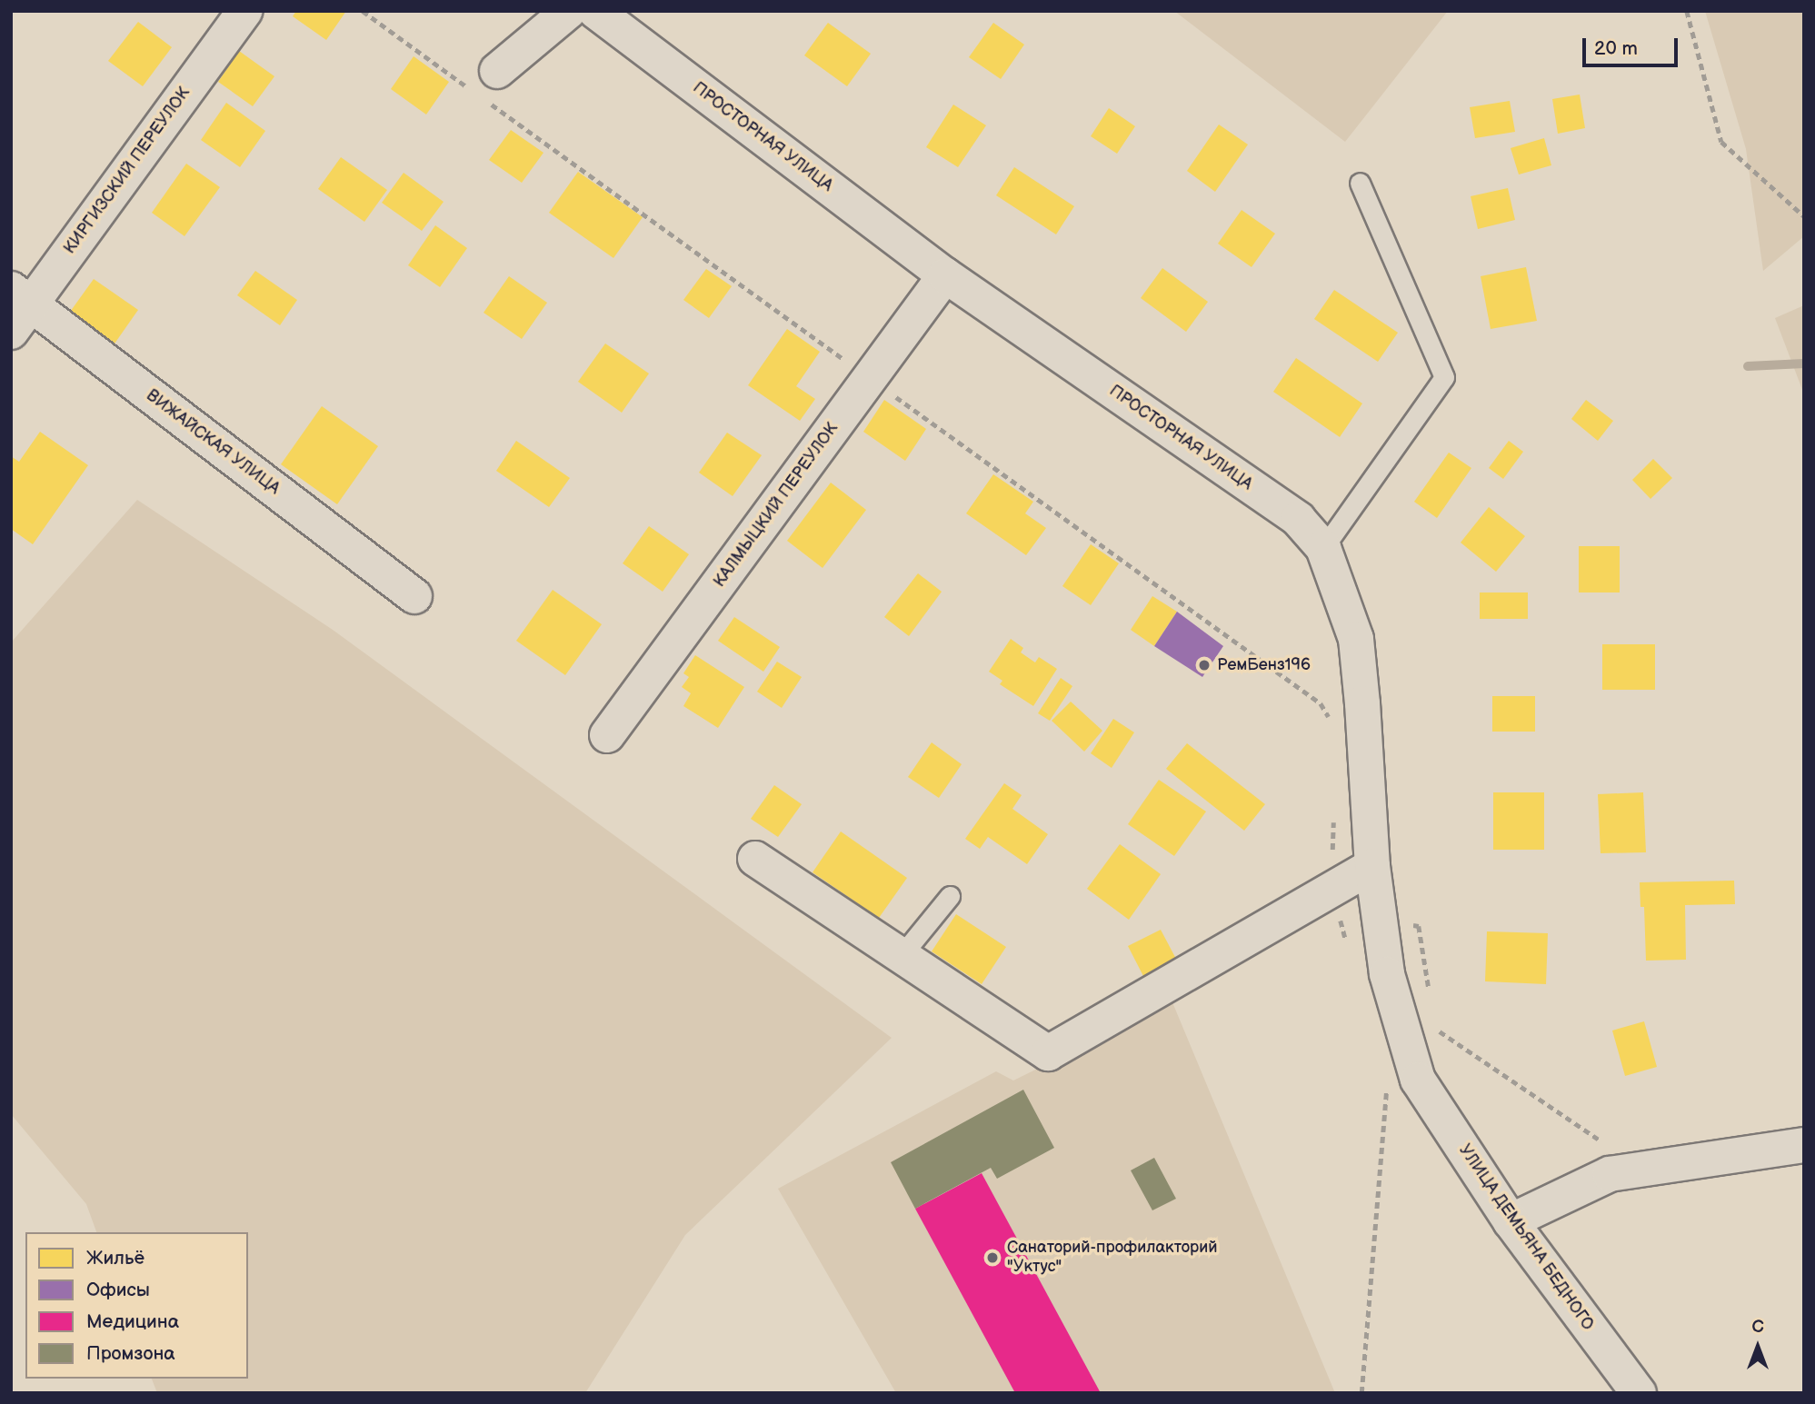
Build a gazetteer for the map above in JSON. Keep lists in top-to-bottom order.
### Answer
{
  "streets": {
    "street": [
      "ПРОСТОРНАЯ УЛИЦА",
      "КИРГИЗСКИЙ ПЕРЕУЛОК",
      "ВИЖАЙСКАЯ УЛИЦА",
      "КАЛМЫЦКИЙ ПЕРЕУЛОК",
      "УЛИЦА ДЕМЬЯНА БЕДНОГО"
    ]
  },
  "crossings": [
    ["ПРОСТОРНАЯ УЛИЦА", "КАЛМЫЦКИЙ ПЕРЕУЛОК"],
    ["ПРОСТОРНАЯ УЛИЦА", "УЛИЦА ДЕМЬЯНА БЕДНОГО"],
    ["КИРГИЗСКИЙ ПЕРЕУЛОК", "ВИЖАЙСКАЯ УЛИЦА"]
  ],
  "places": ["РемБенз196", "Санаторий-профилакторий \"Уктус\""],
  "legend": [
    "Жильё",
    "Офисы",
    "Медицина",
    "Промзона"
  ],
  "scale_bar": "20 m",
  "north": "top"
}
